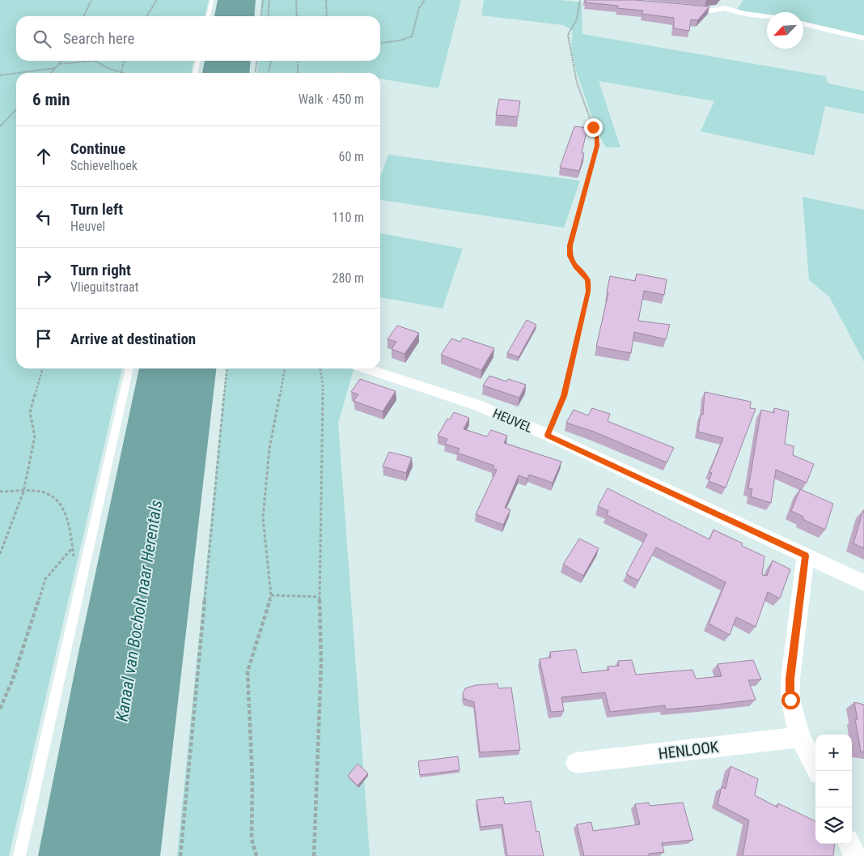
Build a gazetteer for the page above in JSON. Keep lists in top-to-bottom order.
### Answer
{
  "streets": {
    "street": ["HEUVEL", "HENLOOK"]
  },
  "water": ["Kanaal van Bocholt naar Herentals"],
  "north": "bottom left",
  "page": {
    "search": "Search here",
    "heading": ["6 min", "Walk · 450 m"],
    "list": [
      ["Continue", "Schievelhoek", "60 m"],
      ["Turn left", "Heuvel", "110 m"],
      ["Turn right", "Vlieguitstraat", "280 m"],
      "Arrive at destination"
    ],
    "map_buttons": ["+", "−"]
  }
}
